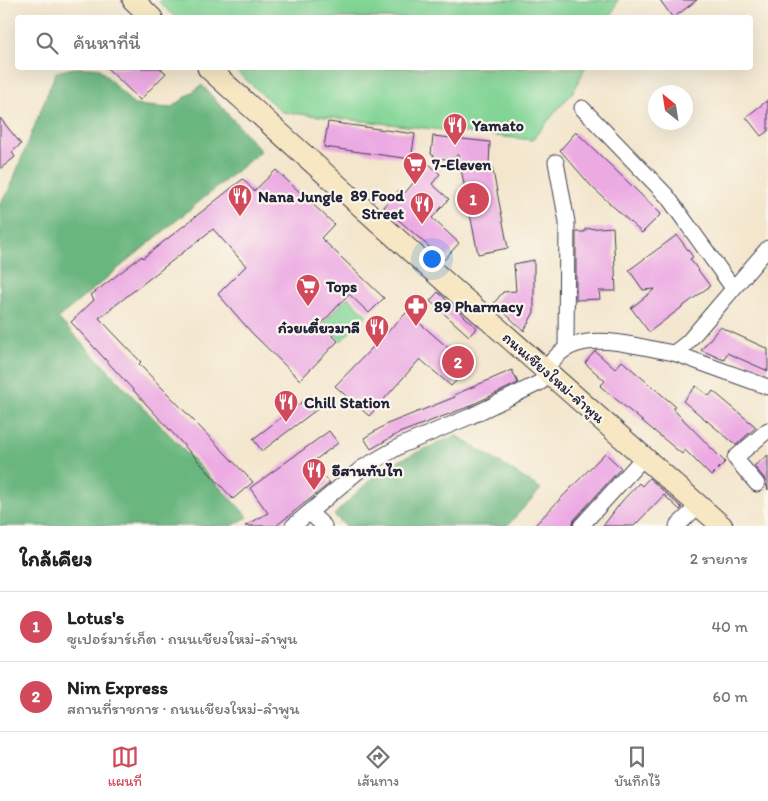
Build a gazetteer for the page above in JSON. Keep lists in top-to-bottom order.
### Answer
{
  "streets": {
    "main road": ["ถนนเชียงใหม่-ลำพูน"]
  },
  "places": {
    "restaurant": [
      "Yamato",
      "Nana Jungle",
      "89 Food Street",
      "ก๋วยเตี๋ยวมาลี",
      "Chill Station",
      "อีสานทับไท"
    ],
    "supermarket": ["7-Eleven", "Tops"],
    "pharmacy": ["89 Pharmacy"]
  },
  "north": "top left",
  "page": {
    "search": "ค้นหาที่นี่",
    "pins": ["1", "2"],
    "heading": ["ใกล้เคียง", "2 รายการ"],
    "list": [
      {
        "mark": "1",
        "name": "Lotus's",
        "note": "ซูเปอร์มาร์เก็ต · ถนนเชียงใหม่-ลำพูน",
        "value": "40 m"
      },
      {
        "mark": "2",
        "name": "Nim Express",
        "note": "สถานที่ราชการ · ถนนเชียงใหม่-ลำพูน",
        "value": "60 m"
      }
    ],
    "nav": ["แผนที่", "เส้นทาง", "บันทึกไว้"]
  }
}
